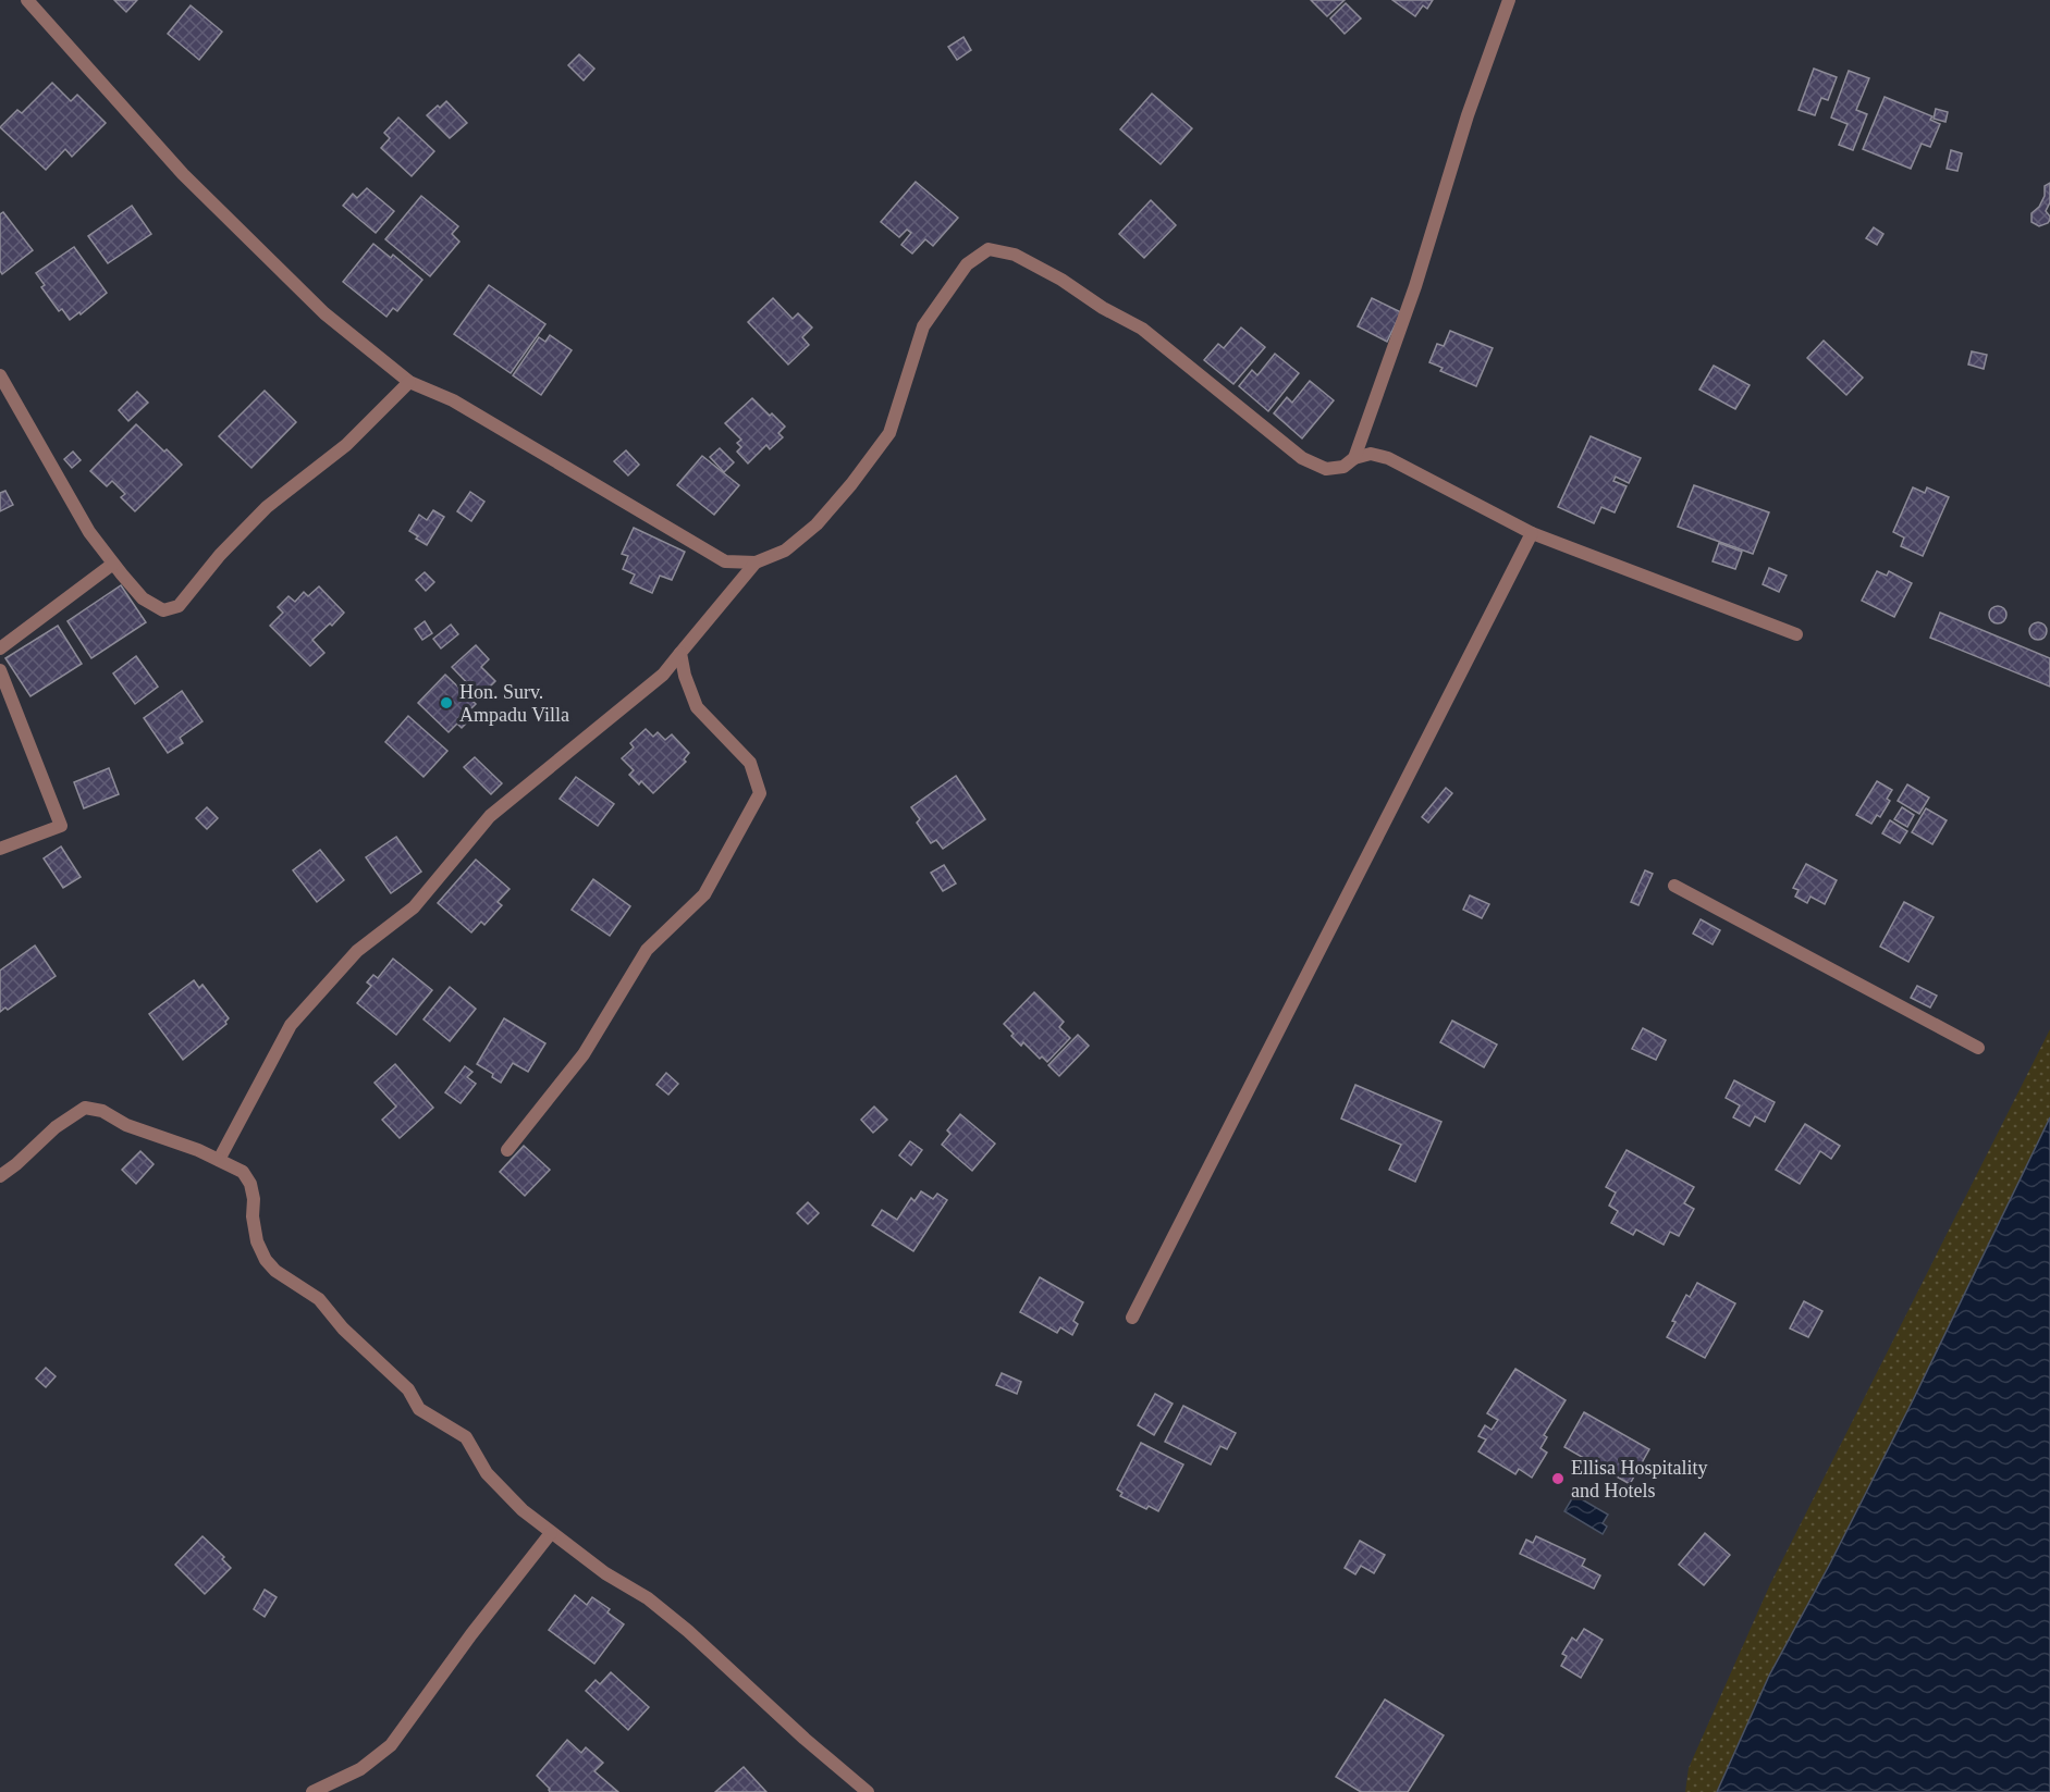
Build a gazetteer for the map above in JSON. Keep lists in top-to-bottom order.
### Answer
{
  "places": ["Hon. Surv. Ampadu Villa", "Ellisa Hospitality and Hotels"]
}
